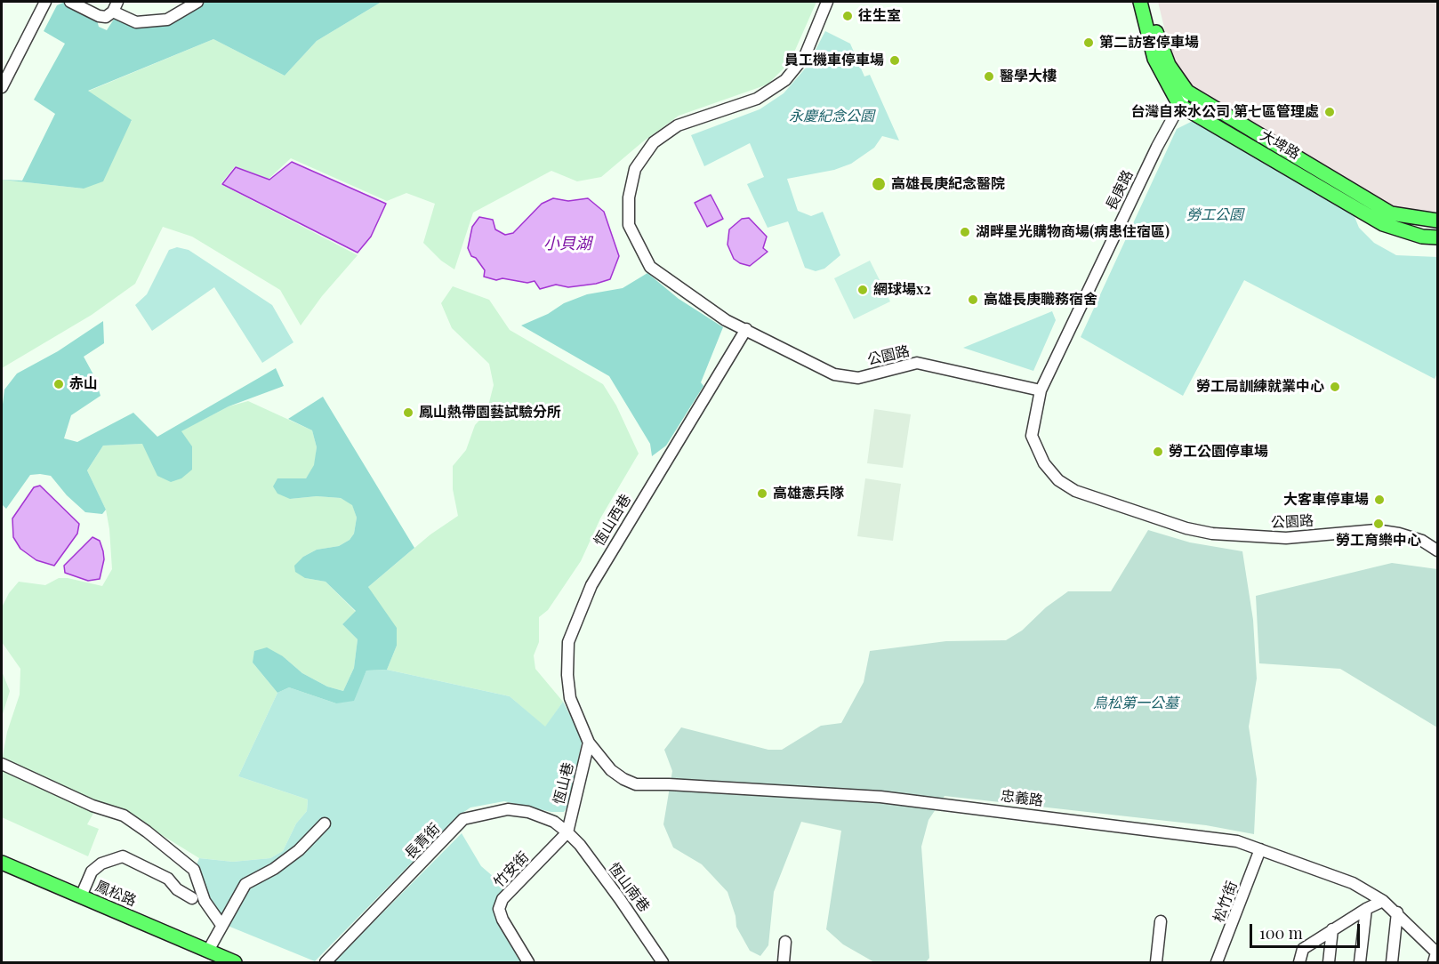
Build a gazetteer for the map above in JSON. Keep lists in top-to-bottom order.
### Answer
{
  "streets": {
    "main road": ["大埤路", "鳳松路"],
    "street": [
      "長庚路",
      "公園路",
      "恆山西巷",
      "恆山巷",
      "忠義路",
      "長青街",
      "竹安街",
      "恆山南巷",
      "松竹街"
    ]
  },
  "crossings": [
    ["大埤路", "長庚路"],
    ["長庚路", "公園路"],
    ["公園路", "恆山西巷"],
    ["恆山西巷", "恆山巷"],
    ["恆山西巷", "忠義路"],
    ["恆山巷", "忠義路"],
    ["恆山巷", "長青街"],
    ["恆山巷", "竹安街"],
    ["恆山巷", "恆山南巷"],
    ["忠義路", "松竹街"],
    ["長青街", "竹安街"],
    ["長青街", "恆山南巷"],
    ["竹安街", "恆山南巷"]
  ],
  "water": ["小貝湖"],
  "parks": ["永慶紀念公園", "勞工公園", "鳥松第一公墓"],
  "places": [
    "往生室",
    "第二訪客停車場",
    "員工機車停車場",
    "醫學大樓",
    "台灣自來水公司 第七區管理處",
    "高雄長庚紀念醫院",
    "湖畔星光購物商場(病患住宿區)",
    "網球場x2",
    "高雄長庚職務宿舍",
    "赤山",
    "勞工局訓練就業中心",
    "鳳山熱帶園藝試驗分所",
    "勞工公園停車場",
    "高雄憲兵隊",
    "大客車停車場",
    "勞工育樂中心"
  ],
  "scale_bar": "100 m"
}
